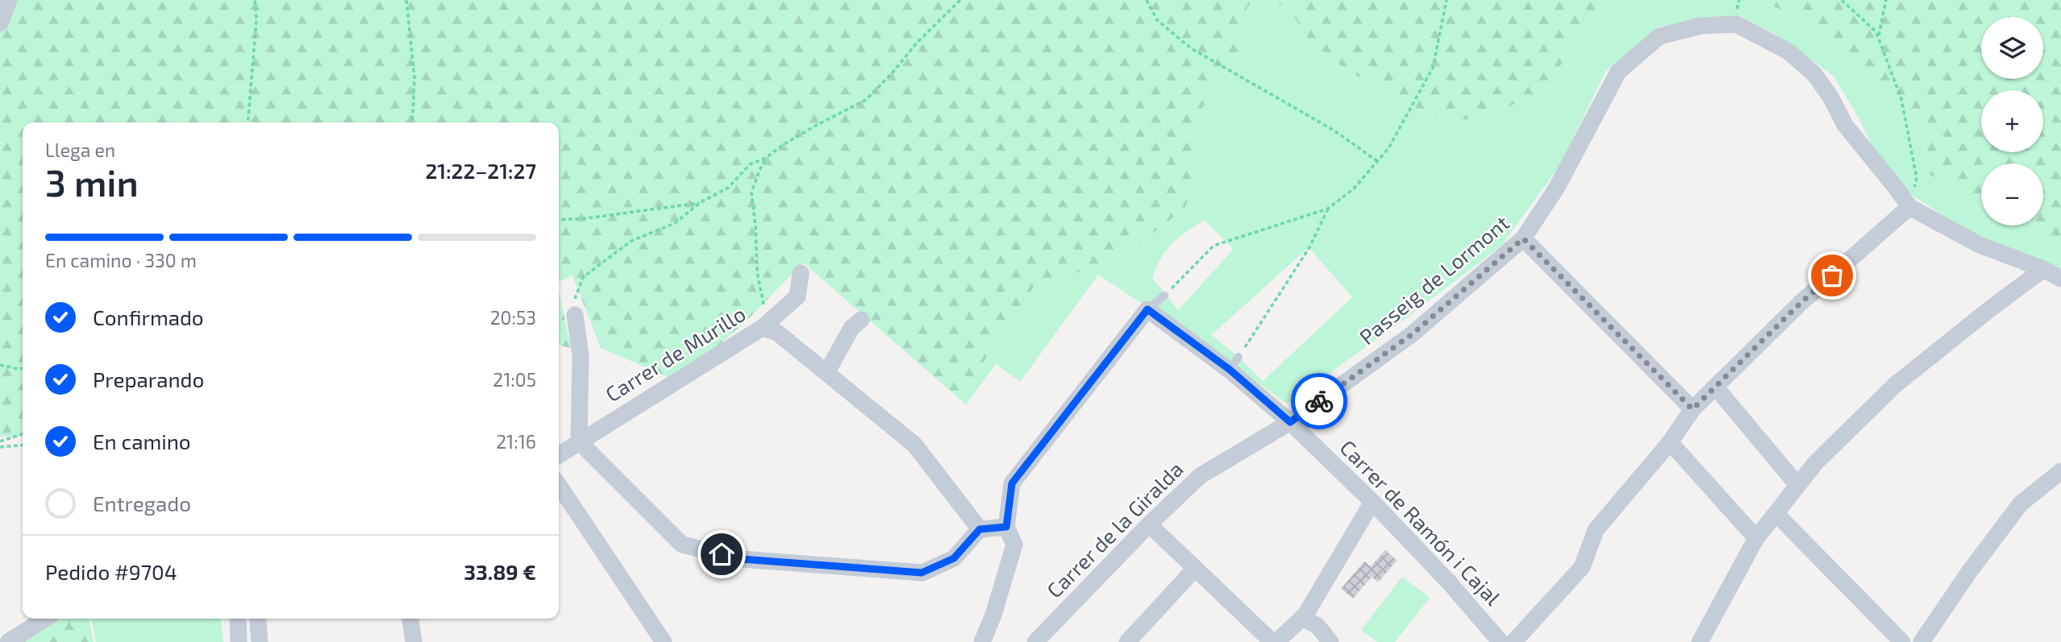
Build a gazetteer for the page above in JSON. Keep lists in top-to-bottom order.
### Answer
{
  "streets": {
    "street": [
      "Passeig de Lormont",
      "Carrer de Murillo",
      "Carrer de Ramón i Cajal",
      "Carrer de la Giralda"
    ]
  },
  "crossings": [
    ["Passeig de Lormont", "Carrer de Ramón i Cajal"],
    ["Passeig de Lormont", "Carrer de la Giralda"],
    ["Carrer de Ramón i Cajal", "Carrer de la Giralda"]
  ],
  "page": {
    "map_buttons": ["+", "−"],
    "heading": ["3 min", "Llega en", "21:22–21:27"],
    "panel": ["Pedido #9704", "33.89 €"],
    "bar": "En camino · 330 m",
    "list": [
      ["Confirmado", "20:53"],
      ["Preparando", "21:05"],
      ["En camino", "21:16"],
      "Entregado"
    ]
  }
}
